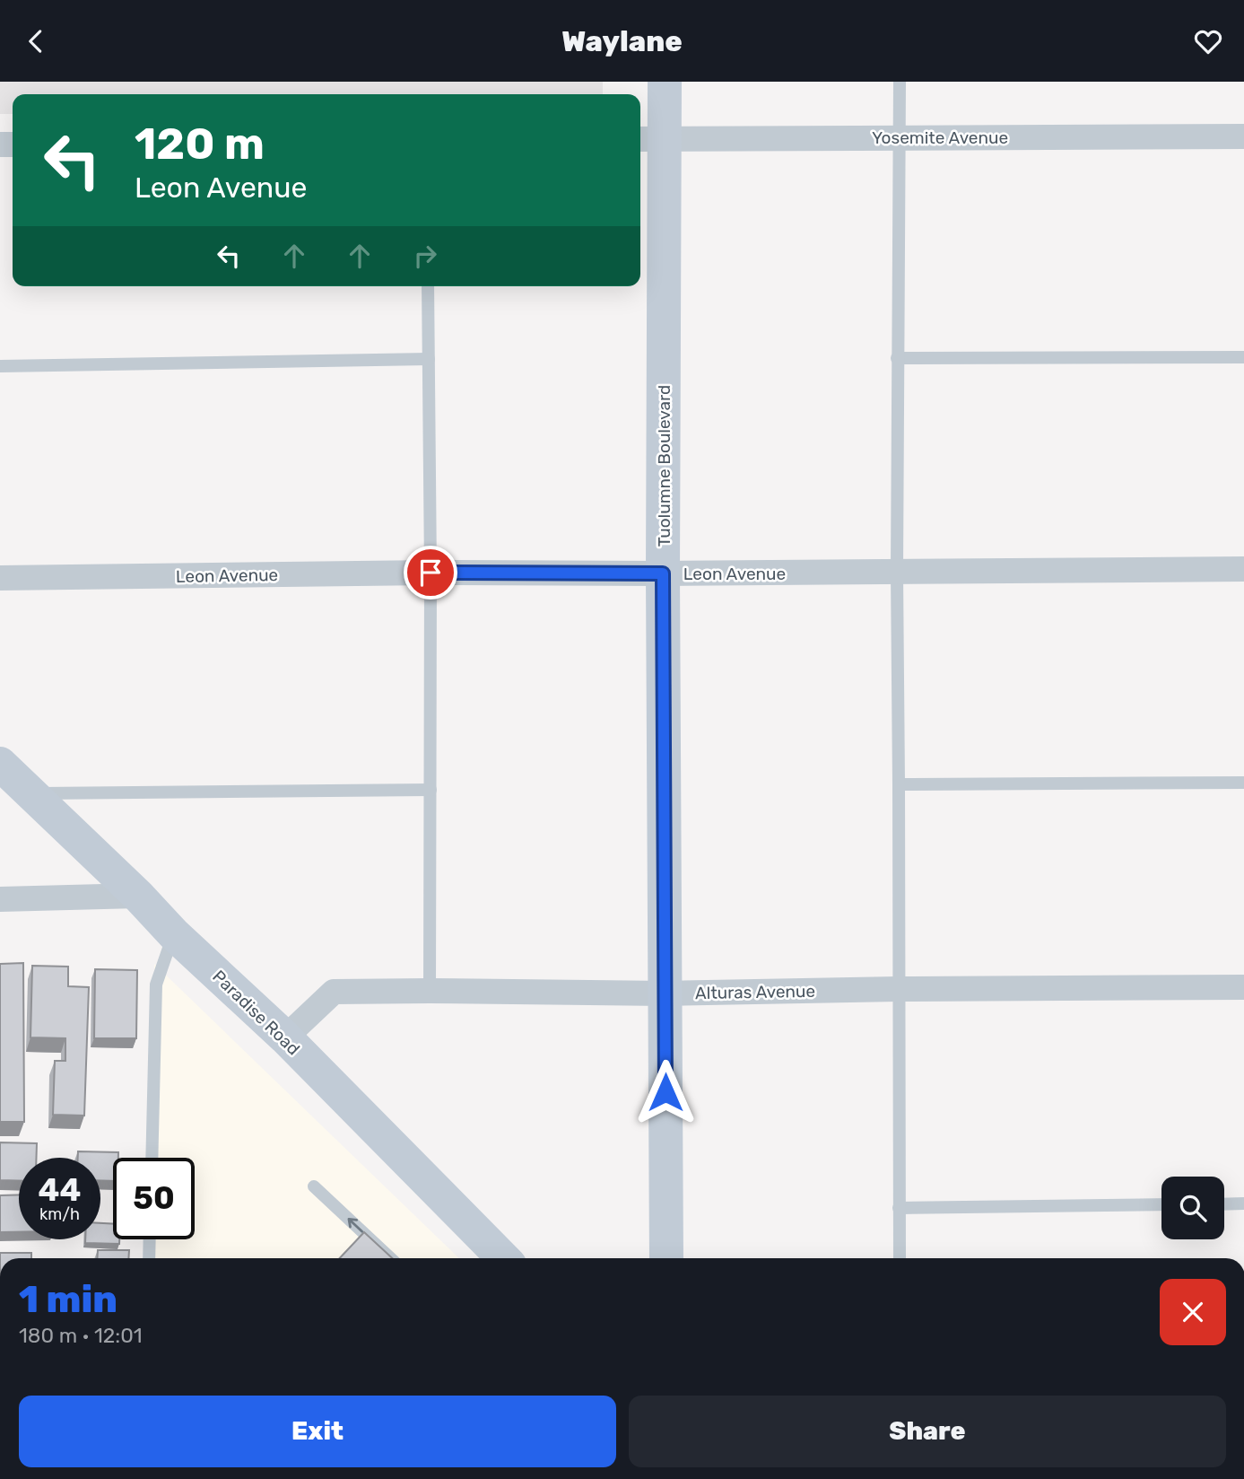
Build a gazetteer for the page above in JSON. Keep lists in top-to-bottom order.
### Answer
{
  "streets": {
    "main road": ["Tuolumne Boulevard", "Paradise Road"],
    "street": ["Yosemite Avenue", "Leon Avenue", "Alturas Avenue"]
  },
  "crossings": [
    ["Yosemite Avenue", "Tuolumne Boulevard"],
    ["Tuolumne Boulevard", "Leon Avenue"],
    ["Tuolumne Boulevard", "Alturas Avenue"],
    ["Alturas Avenue", "Paradise Road"]
  ],
  "page": {
    "header": "Waylane",
    "turn": ["120 m", "Leon Avenue"],
    "speed": "44 km/h",
    "limit": "50",
    "heading": ["1 min", "180 m · 12:01"],
    "buttons": ["Exit", "Share"]
  }
}
